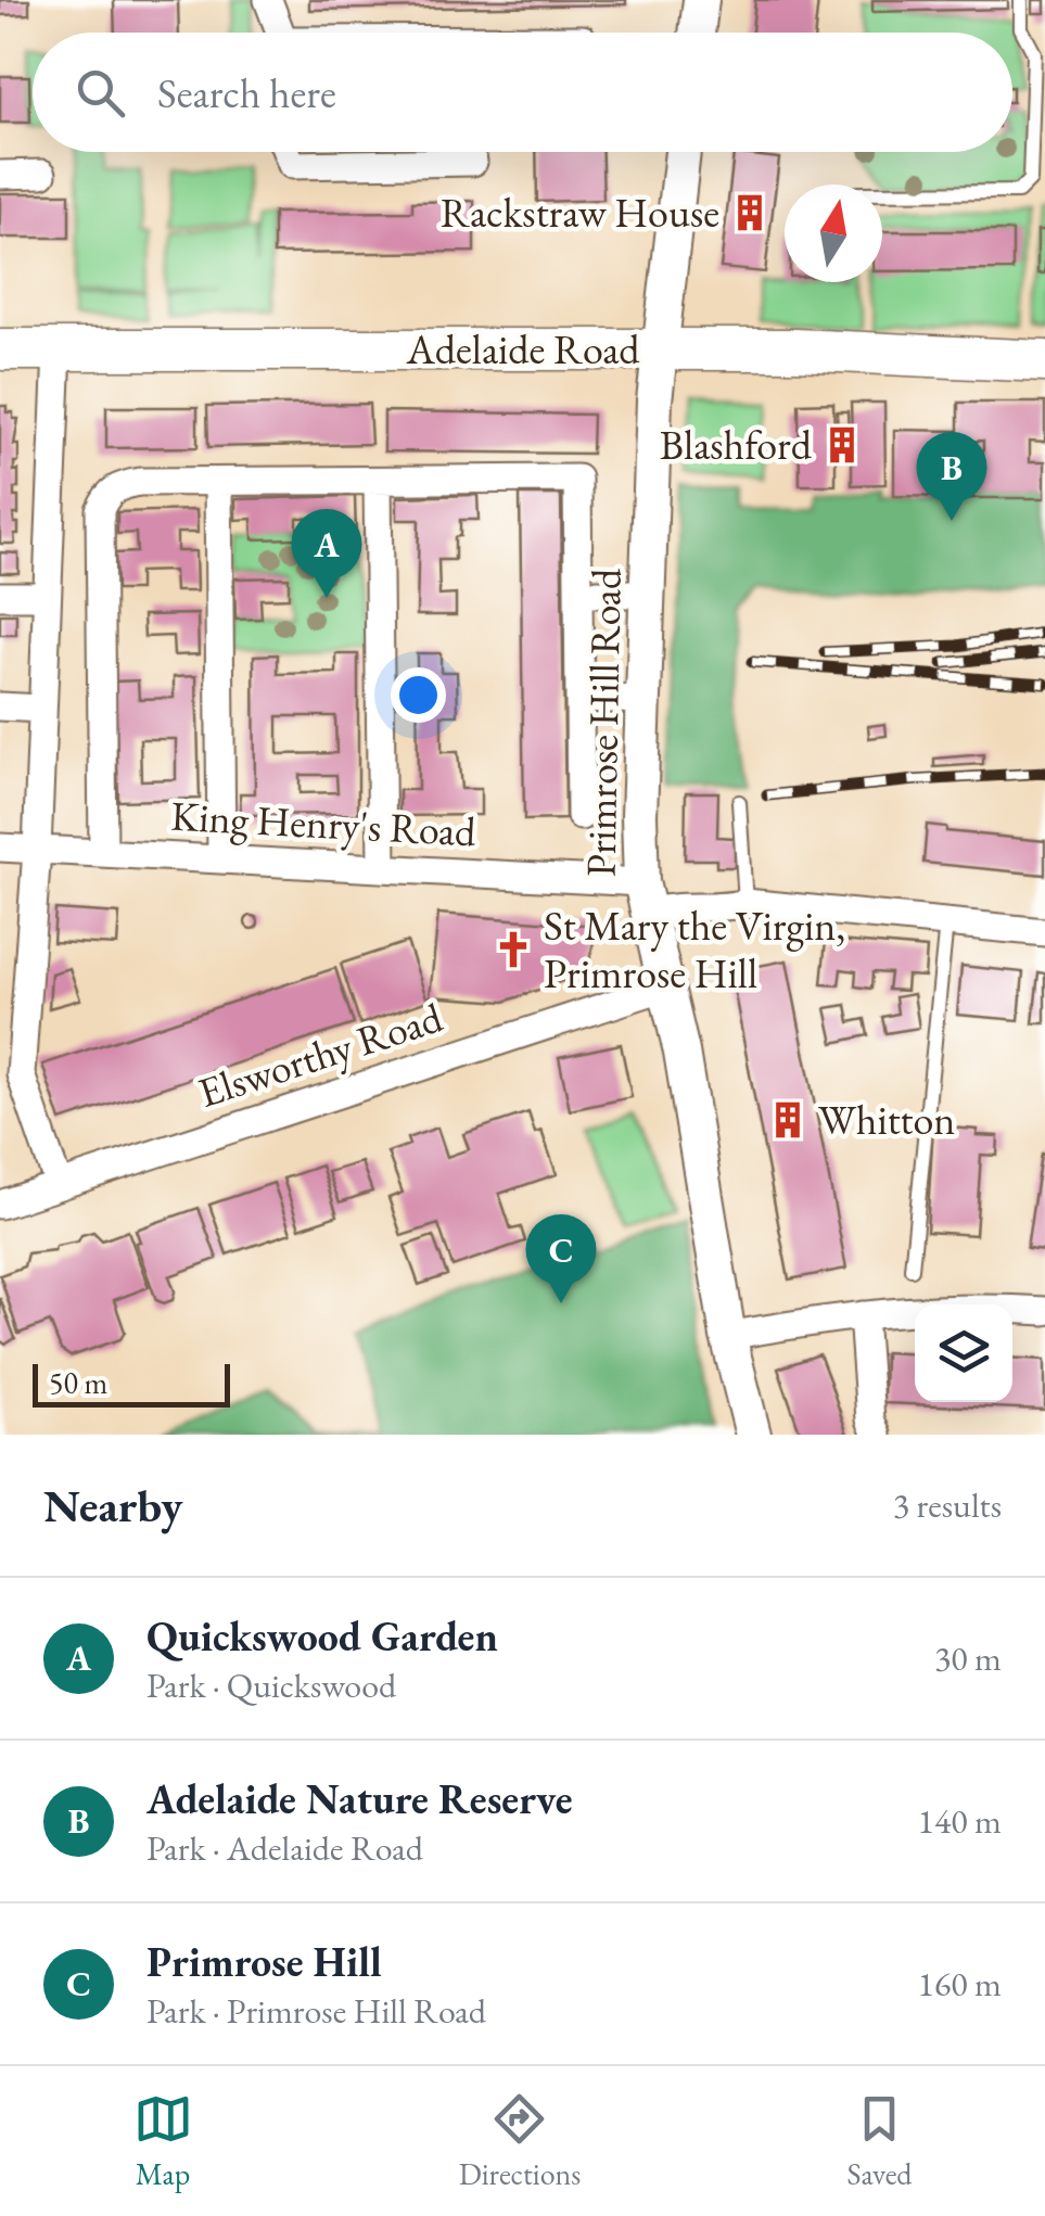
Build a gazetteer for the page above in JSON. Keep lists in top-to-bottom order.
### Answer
{
  "streets": {
    "main road": ["Adelaide Road"],
    "street": ["Primrose Hill Road", "King Henry's Road", "Elsworthy Road"]
  },
  "crossings": [
    ["Adelaide Road", "Primrose Hill Road"],
    ["Primrose Hill Road", "King Henry's Road"],
    ["Primrose Hill Road", "Elsworthy Road"]
  ],
  "places": {
    "building": ["Rackstraw House", "Blashford", "Whitton"],
    "church": ["St Mary the Virgin, Primrose Hill"]
  },
  "scale_bar": "50 m",
  "north": "top",
  "page": {
    "search": "Search here",
    "pins": ["B", "A", "C"],
    "scale": "50 m",
    "heading": ["Nearby", "3 results"],
    "list": [
      {
        "mark": "A",
        "name": "Quickswood Garden",
        "note": "Park · Quickswood",
        "value": "30 m"
      },
      {
        "mark": "B",
        "name": "Adelaide Nature Reserve",
        "note": "Park · Adelaide Road",
        "value": "140 m"
      },
      {
        "mark": "C",
        "name": "Primrose Hill",
        "note": "Park · Primrose Hill Road",
        "value": "160 m"
      }
    ],
    "nav": ["Map", "Directions", "Saved"]
  }
}
